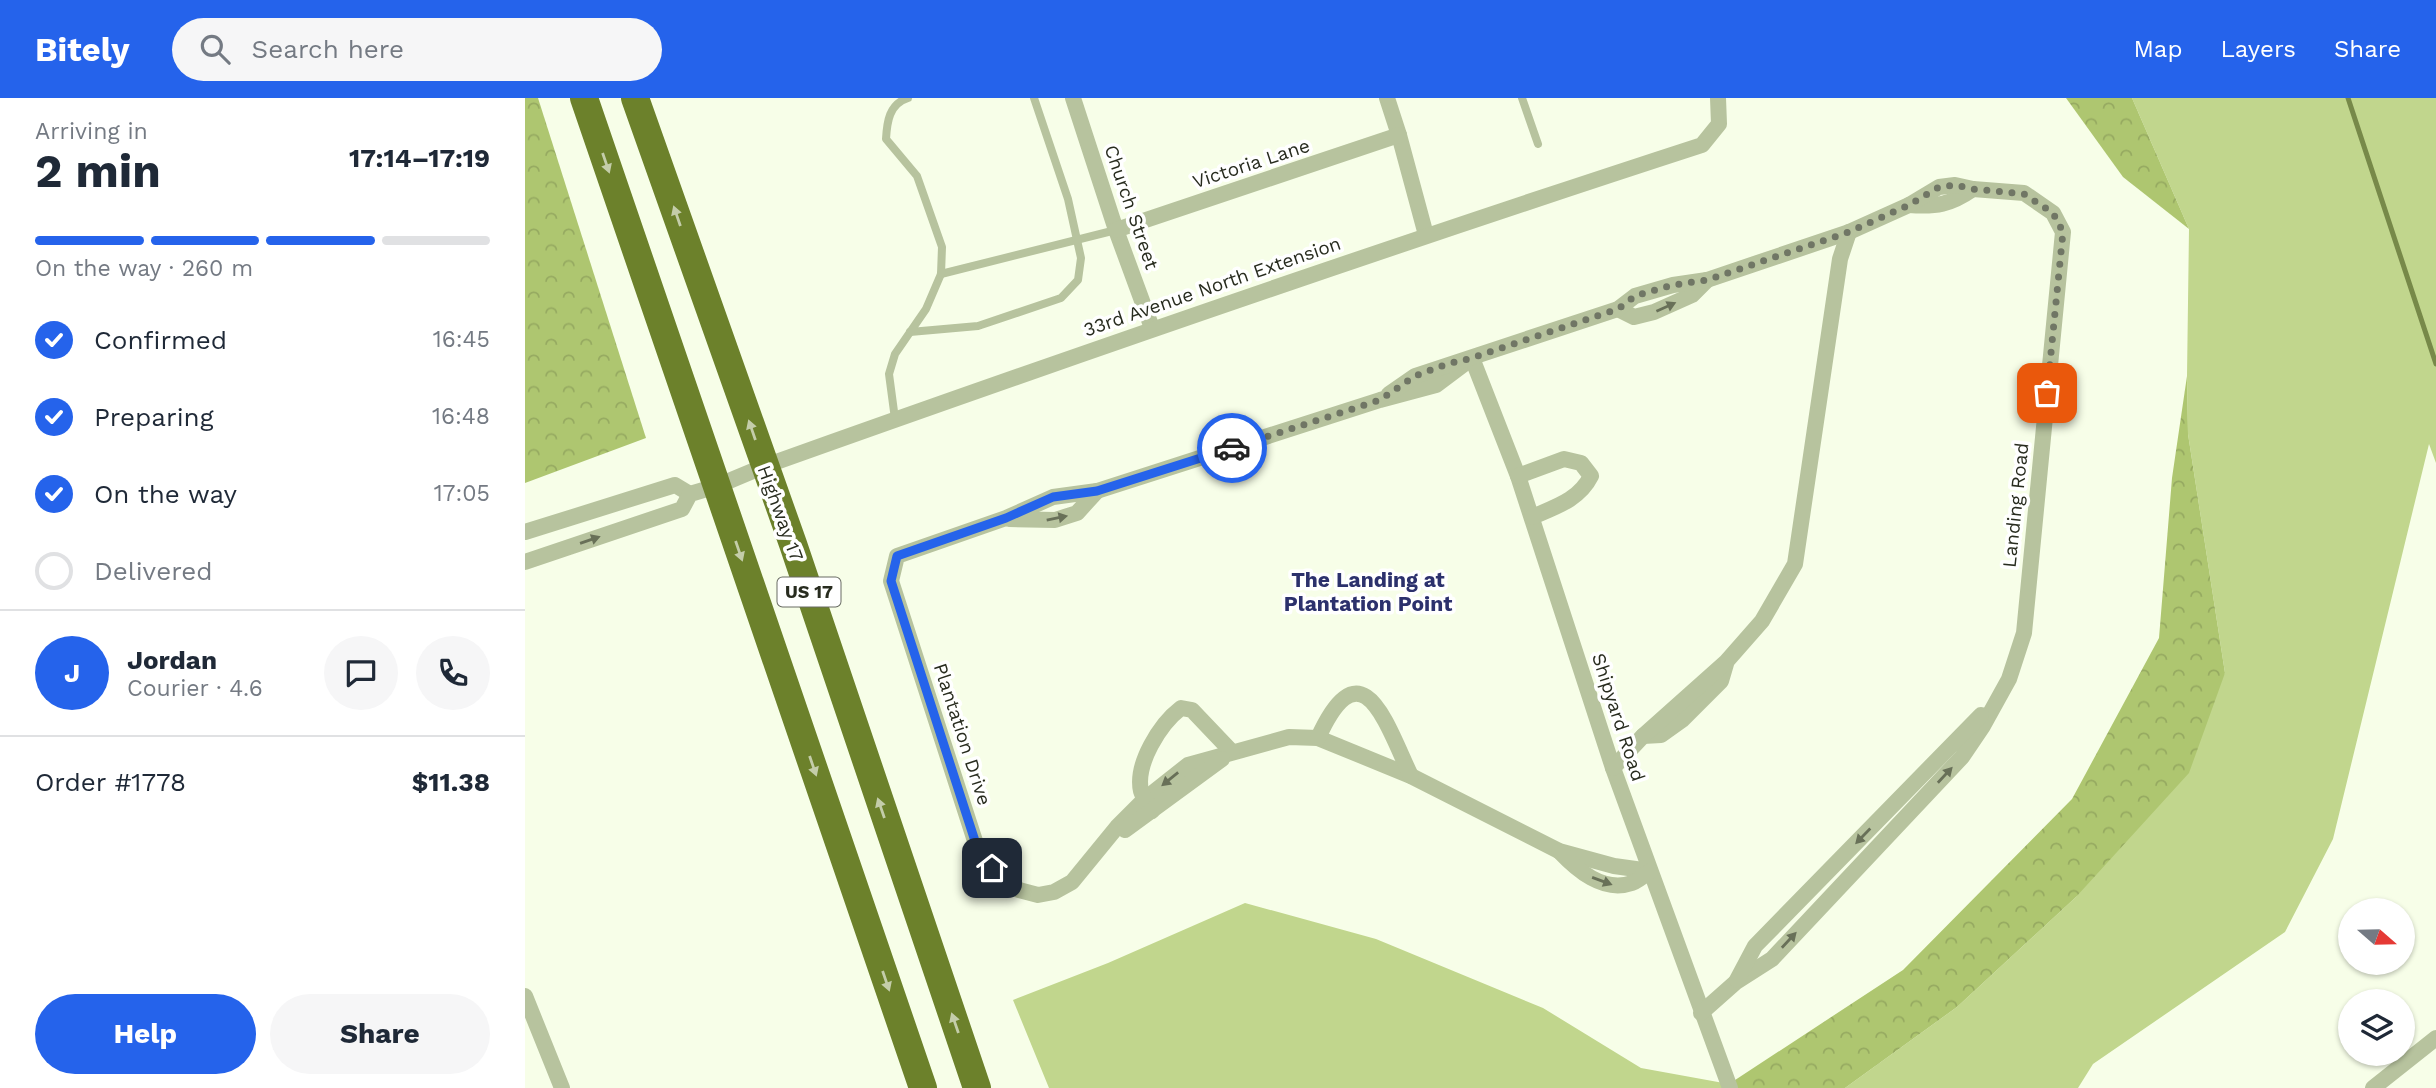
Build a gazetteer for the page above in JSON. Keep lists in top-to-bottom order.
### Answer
{
  "streets": {
    "highway": ["Highway 17", "US 17"],
    "street": [
      "Victoria Lane",
      "Church Street",
      "33rd Avenue North Extension",
      "Landing Road",
      "Shipyard Road",
      "Plantation Drive"
    ]
  },
  "crossings": [
    ["Victoria Lane", "Church Street"],
    ["Church Street", "33rd Avenue North Extension"],
    ["33rd Avenue North Extension", "Highway 17"],
    ["33rd Avenue North Extension", "US 17"],
    ["Landing Road", "Shipyard Road"],
    ["Landing Road", "Plantation Drive"],
    ["Shipyard Road", "Plantation Drive"]
  ],
  "districts": ["The Landing at Plantation Point"],
  "north": "right",
  "page": {
    "header": "Bitely",
    "search": "Search here",
    "nav": ["Map", "Layers", "Share"],
    "heading": ["2 min", "Arriving in", "17:14–17:19"],
    "panel": [
      "Jordan",
      "Courier · 4.6",
      "Order #1778",
      "$11.38"
    ],
    "bar": "On the way · 260 m",
    "list": [
      ["Confirmed", "16:45"],
      ["Preparing", "16:48"],
      ["On the way", "17:05"],
      "Delivered"
    ],
    "round": "J",
    "buttons": ["Help", "Share"]
  }
}
